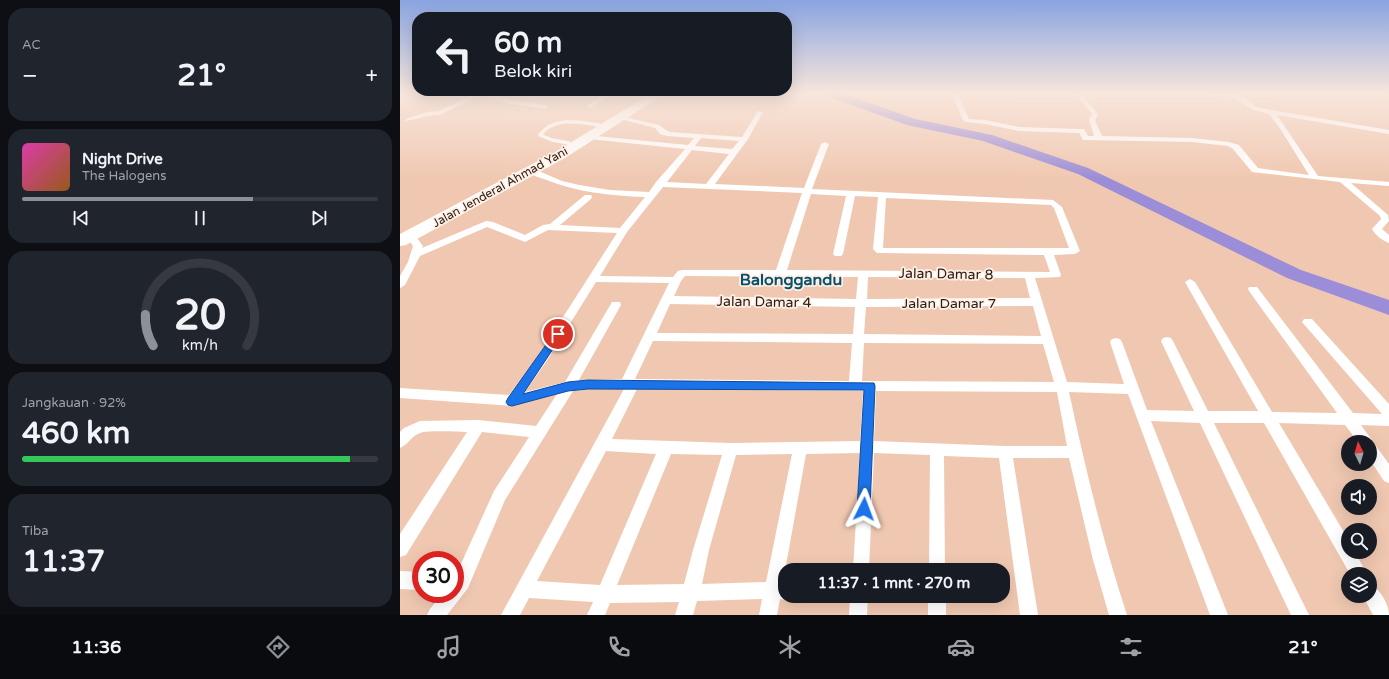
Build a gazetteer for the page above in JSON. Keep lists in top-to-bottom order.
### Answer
{
  "streets": {
    "highway": ["Jalan Jenderal Ahmad Yani"],
    "street": ["Jalan Damar 8", "Jalan Damar 4", "Jalan Damar 7"]
  },
  "crossings": [
    ["Jalan Damar 4", "Jalan Damar 7"]
  ],
  "districts": ["Balonggandu"],
  "north": "top",
  "page": {
    "tile": [
      "AC",
      ["Jangkauan · 92%", "460 km"],
      ["Tiba", "11:37"]
    ],
    "turn": ["60 m", "Belok kiri"],
    "heat": ["−", "21°", "+"],
    "song": ["Night Drive", "The Halogens"],
    "limit": "30",
    "trip": "11:37 · 1 mnt · 270 m",
    "tabs": ["11:36", "21°"],
    "gauge": ["20", "km/h"]
  }
}
